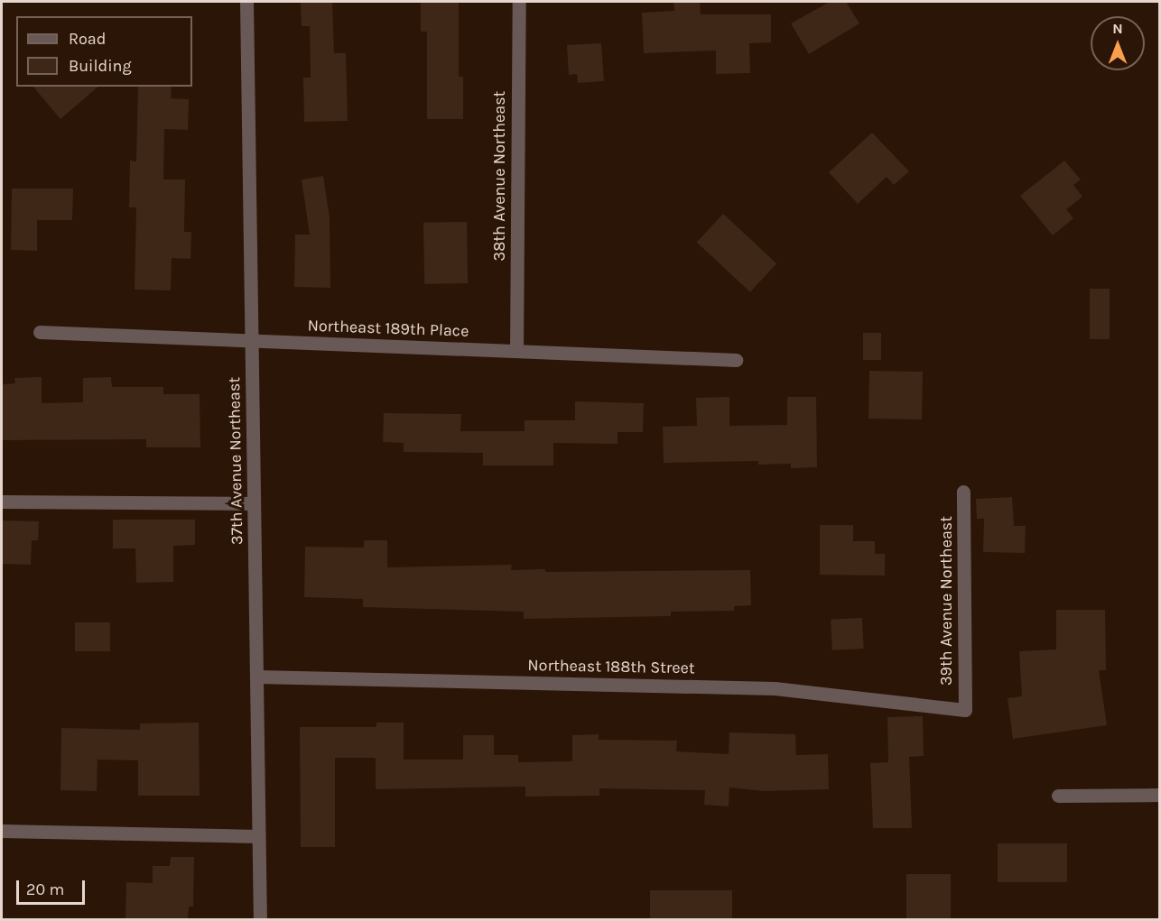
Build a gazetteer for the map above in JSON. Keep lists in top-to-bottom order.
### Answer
{
  "streets": {
    "street": [
      "38th Avenue Northeast",
      "Northeast 189th Place",
      "37th Avenue Northeast",
      "39th Avenue Northeast",
      "Northeast 188th Street"
    ]
  },
  "crossings": [
    ["38th Avenue Northeast", "Northeast 189th Place"],
    ["Northeast 189th Place", "37th Avenue Northeast"],
    ["37th Avenue Northeast", "Northeast 188th Street"],
    ["39th Avenue Northeast", "Northeast 188th Street"]
  ],
  "legend": ["Road", "Building"],
  "scale_bar": "20 m",
  "north": "top"
}
